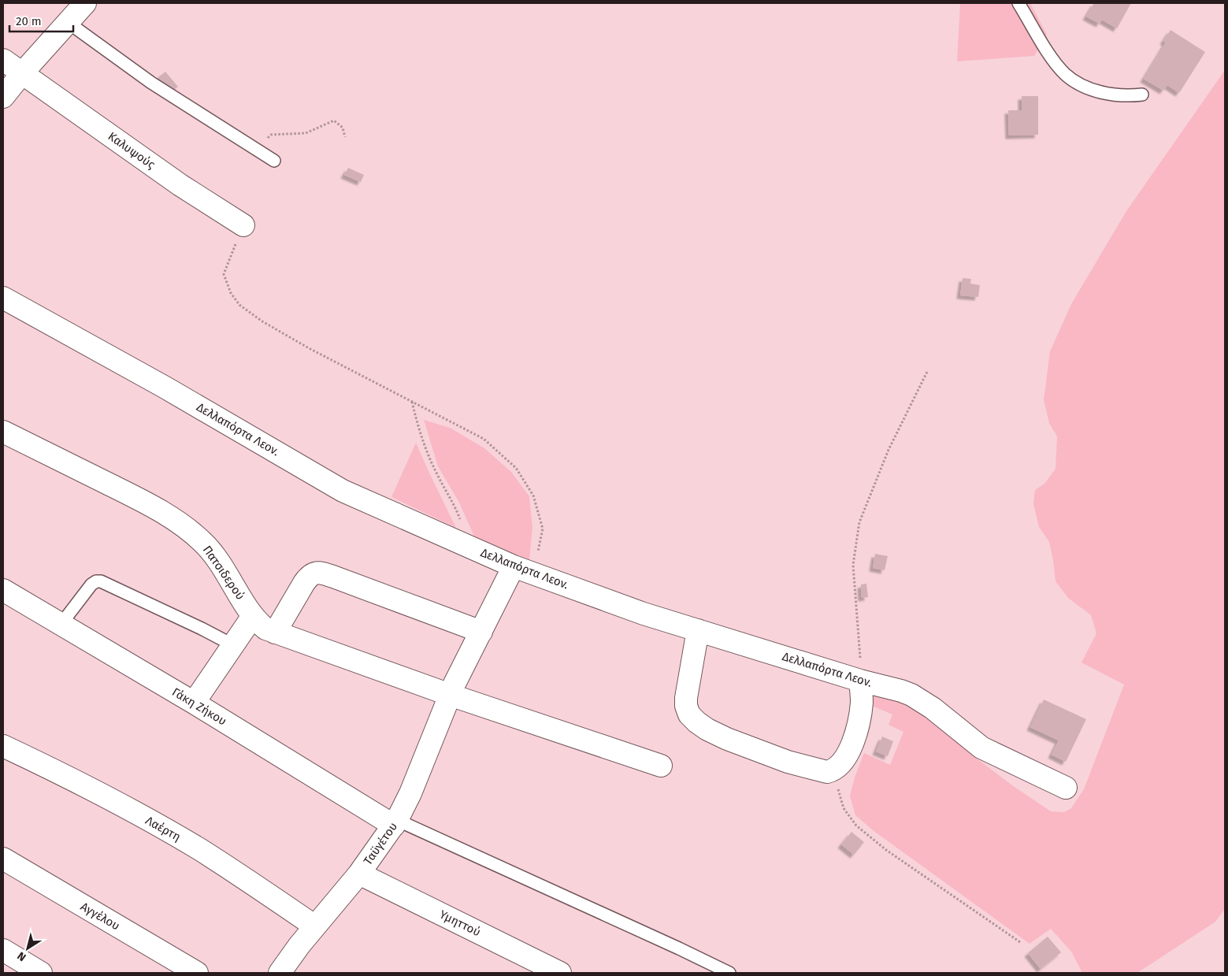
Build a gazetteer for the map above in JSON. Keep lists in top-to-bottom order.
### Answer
{
  "streets": {
    "street": [
      "Καλυψούς",
      "Δελλαπόρτα Λεον.",
      "Πατσιδερού",
      "Γάκη Ζήκου",
      "Λαέρτη",
      "Ταϋγέτου",
      "Αγγέλου",
      "Υμηττού"
    ]
  },
  "crossings": [
    ["Δελλαπόρτα Λεον.", "Ταϋγέτου"],
    ["Πατσιδερού", "Ταϋγέτου"],
    ["Γάκη Ζήκου", "Ταϋγέτου"],
    ["Λαέρτη", "Ταϋγέτου"],
    ["Ταϋγέτου", "Υμηττού"]
  ],
  "scale_bar": "20 m",
  "north": "bottom left"
}
